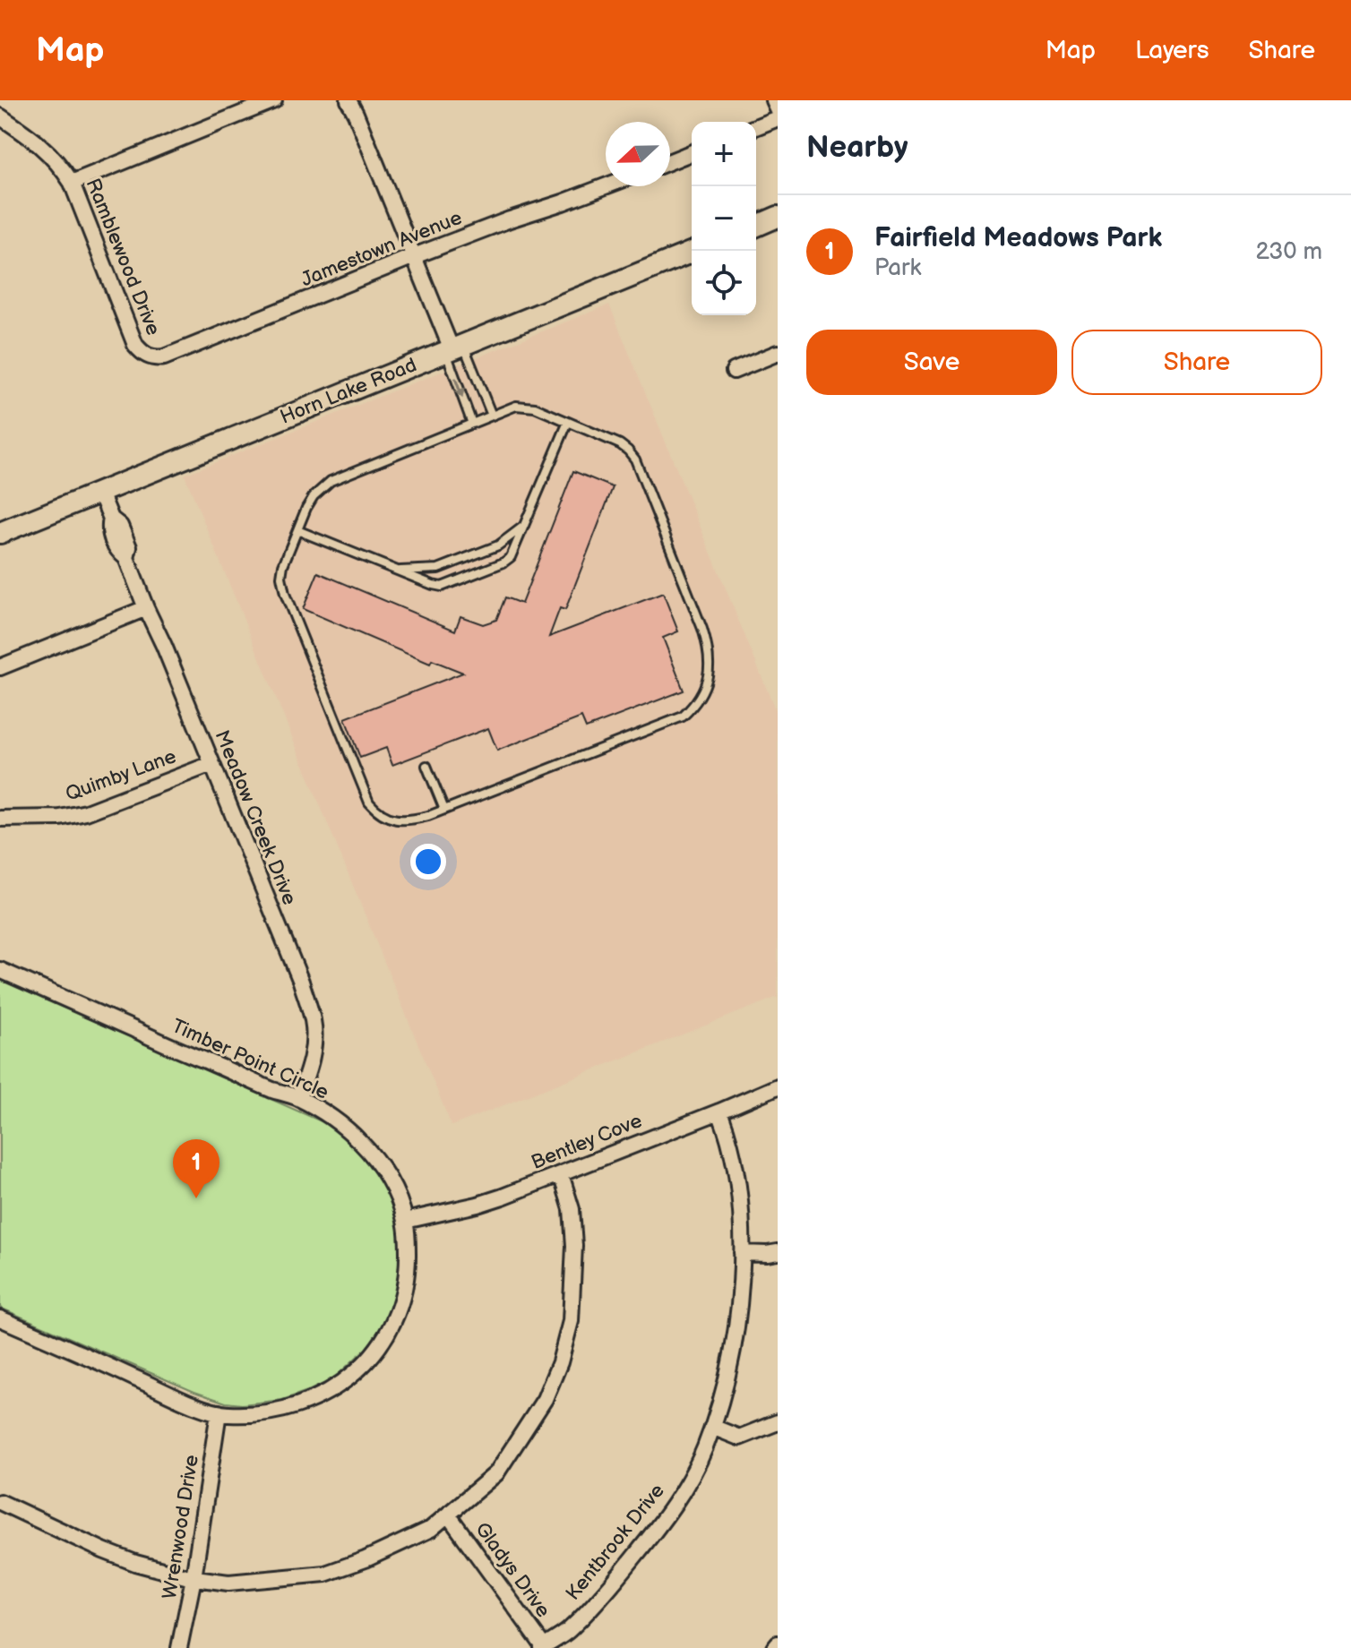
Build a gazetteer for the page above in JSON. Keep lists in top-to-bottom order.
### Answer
{
  "streets": {
    "main road": ["Horn Lake Road"],
    "street": [
      "Jamestown Avenue",
      "Ramblewood Drive",
      "Quimby Lane",
      "Meadow Creek Drive",
      "Timber Point Circle",
      "Bentley Cove",
      "Wrenwood Drive",
      "Kentbrook Drive",
      "Gladys Drive"
    ]
  },
  "crossings": [
    ["Jamestown Avenue", "Ramblewood Drive"],
    ["Horn Lake Road", "Meadow Creek Drive"],
    ["Quimby Lane", "Meadow Creek Drive"],
    ["Meadow Creek Drive", "Timber Point Circle"],
    ["Timber Point Circle", "Bentley Cove"],
    ["Timber Point Circle", "Wrenwood Drive"],
    ["Bentley Cove", "Kentbrook Drive"],
    ["Kentbrook Drive", "Gladys Drive"]
  ],
  "north": "left",
  "page": {
    "header": "Map",
    "nav": ["Map", "Layers", "Share"],
    "heading": "Nearby",
    "map_buttons": ["+", "−"],
    "list": [
      {
        "mark": "1",
        "name": "Fairfield Meadows Park",
        "note": "Park",
        "value": "230 m"
      }
    ],
    "buttons": ["Save", "Share"],
    "pins": "1"
  }
}
